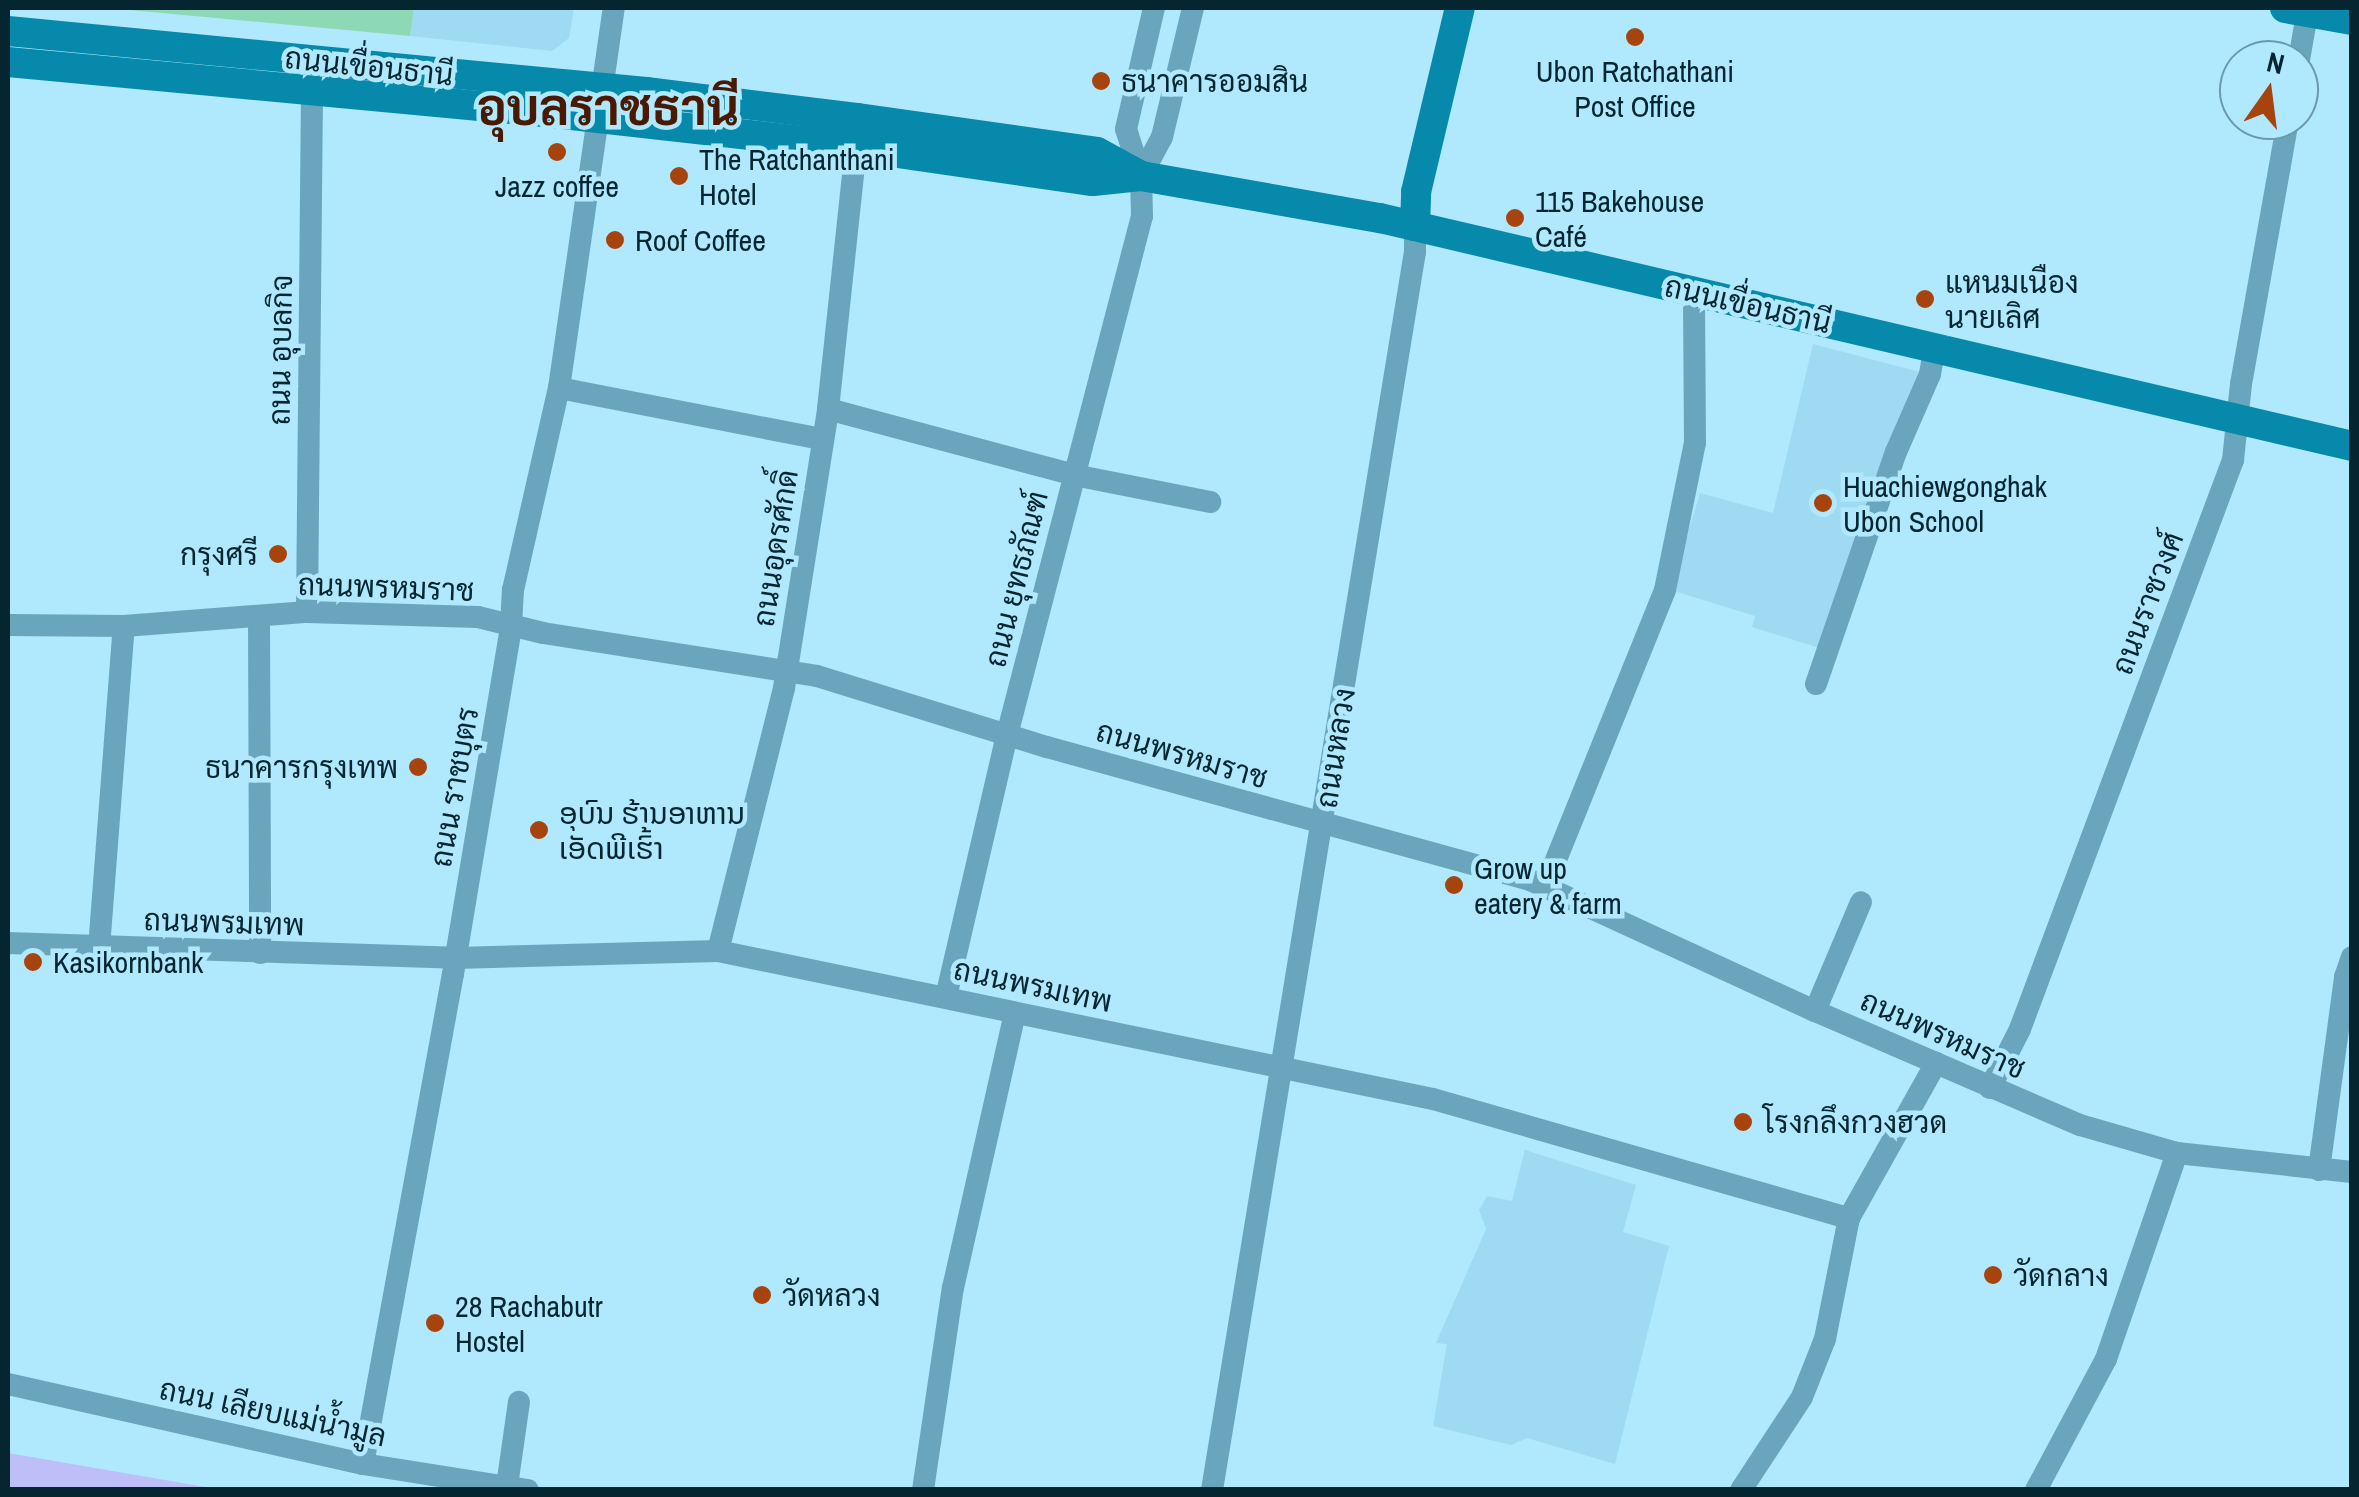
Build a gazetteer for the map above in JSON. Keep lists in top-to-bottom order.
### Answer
{
  "streets": {
    "street": [
      "ถนนเขื่อนธานี",
      "ถนน อุบลกิจ",
      "ถนนอุดรศักดิ์",
      "ถนน ยุทธภัณฑ์",
      "ถนนพรหมราช",
      "ถนนราชวงศ์",
      "ถนนหลวง",
      "ถนน ราชบุตร",
      "ถนนพรมเทพ",
      "ถนน เลียบแม่น้ำมูล"
    ]
  },
  "crossings": [
    ["ถนนเขื่อนธานี", "ถนน อุบลกิจ"],
    ["ถนนเขื่อนธานี", "ถนนอุดรศักดิ์"],
    ["ถนนเขื่อนธานี", "ถนน ยุทธภัณฑ์"],
    ["ถนนเขื่อนธานี", "ถนนราชวงศ์"],
    ["ถนนเขื่อนธานี", "ถนนหลวง"],
    ["ถนนเขื่อนธานี", "ถนน ราชบุตร"],
    ["ถนน อุบลกิจ", "ถนนพรหมราช"],
    ["ถนนอุดรศักดิ์", "ถนนพรหมราช"],
    ["ถนนอุดรศักดิ์", "ถนนพรมเทพ"],
    ["ถนน ยุทธภัณฑ์", "ถนนพรหมราช"],
    ["ถนน ยุทธภัณฑ์", "ถนนพรมเทพ"],
    ["ถนนพรหมราช", "ถนนราชวงศ์"],
    ["ถนนพรหมราช", "ถนนหลวง"],
    ["ถนนพรหมราช", "ถนน ราชบุตร"],
    ["ถนนหลวง", "ถนนพรมเทพ"],
    ["ถนน ราชบุตร", "ถนนพรมเทพ"],
    ["ถนน ราชบุตร", "ถนน เลียบแม่น้ำมูล"]
  ],
  "districts": ["อุบลราชธานี"],
  "places": [
    "Ubon Ratchathani Post Office",
    "ธนาคารออมสิน",
    "Jazz coffee",
    "The Ratchanthani Hotel",
    "115 Bakehouse Café",
    "Roof Coffee",
    "แหนมเนือง นายเลิศ",
    "Huachiewgonghak Ubon School",
    "กรุงศรี",
    "ธนาคารกรุงเทพ",
    "ອຸບົນ ຮ້ານອາຫານ ເອັດພີເຮົ້າ",
    "Grow up eatery & farm",
    "Kasikornbank",
    "โรงกลึงกวงฮวด",
    "วัดกลาง",
    "วัดหลวง",
    "28 Rachabutr Hostel"
  ],
  "north": "top"
}
